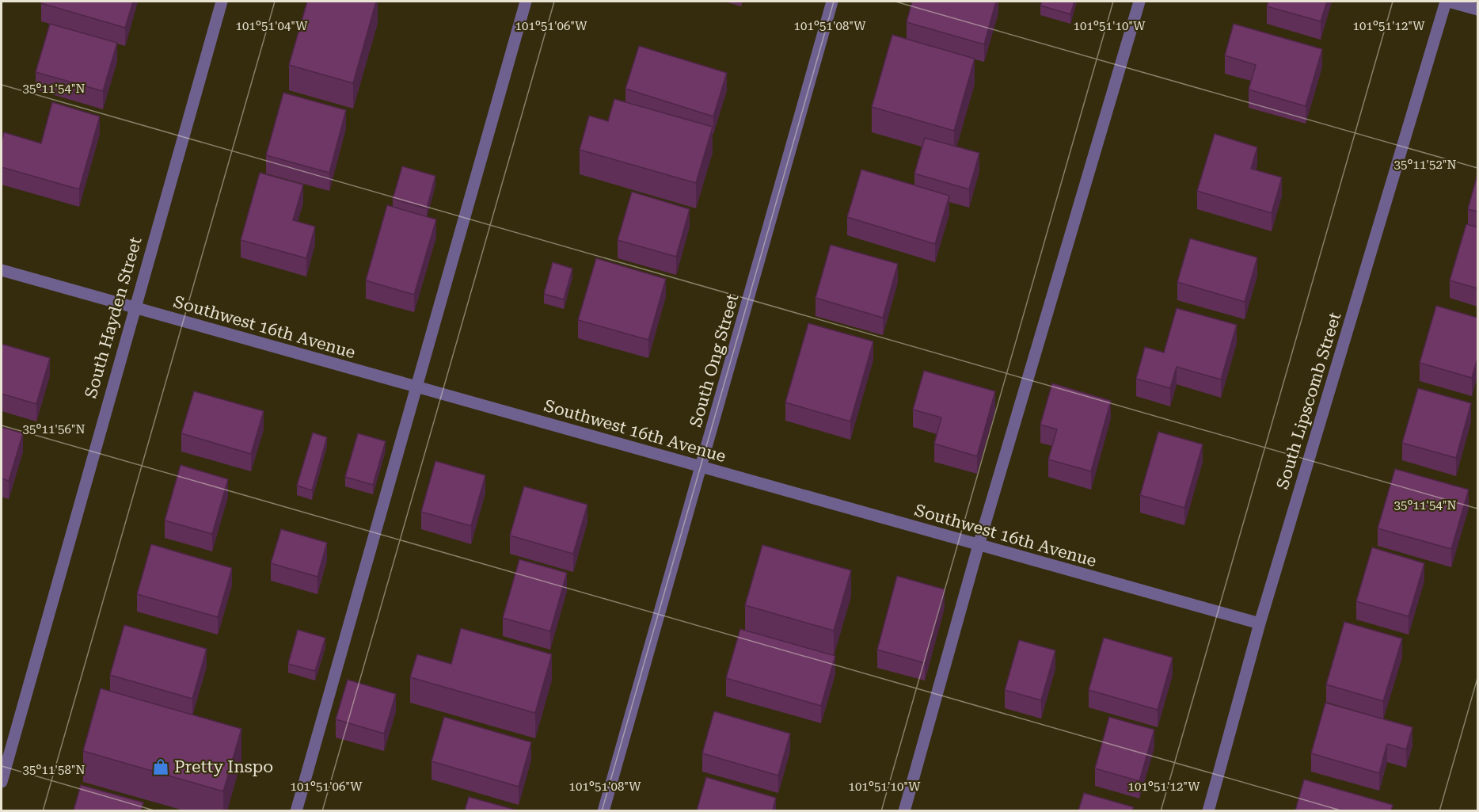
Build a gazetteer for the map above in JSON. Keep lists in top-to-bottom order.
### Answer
{
  "streets": {
    "street": [
      "South Hayden Street",
      "Southwest 16th Avenue",
      "South Ong Street",
      "South Lipscomb Street"
    ]
  },
  "crossings": [
    ["South Hayden Street", "Southwest 16th Avenue"],
    ["Southwest 16th Avenue", "South Ong Street"],
    ["Southwest 16th Avenue", "South Lipscomb Street"]
  ],
  "places": {
    "shop": ["Pretty Inspo"]
  },
  "coordinates": [
    "101°51'04\"W",
    "101°51'06\"W",
    "101°51'08\"W",
    "101°51'10\"W",
    "101°51'12\"W",
    "35°11'54\"N",
    "35°11'52\"N",
    "35°11'56\"N",
    "35°11'58\"N"
  ]
}
